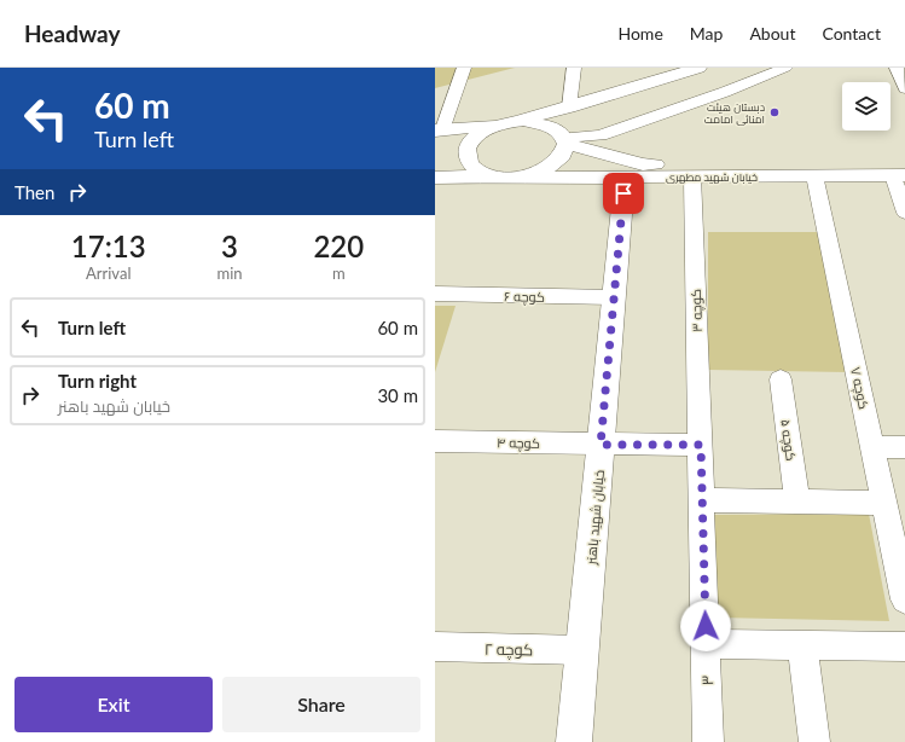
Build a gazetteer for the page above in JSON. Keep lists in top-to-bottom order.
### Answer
{
  "streets": {
    "street": [
      "خیابان شهید مطهری",
      "کوچه ۶",
      "کوچه ۳",
      "کوچه ۷",
      "کوچه ۵",
      "کوچه ۴",
      "خیابان شهید باهنر",
      "کوچه ۲",
      "۳"
    ]
  },
  "crossings": [
    ["خیابان شهید مطهری", "کوچه ۳"],
    ["خیابان شهید مطهری", "کوچه ۷"],
    ["خیابان شهید مطهری", "خیابان شهید باهنر"],
    ["کوچه ۶", "خیابان شهید باهنر"],
    ["کوچه ۳", "کوچه ۴"],
    ["کوچه ۳", "۳"],
    ["کوچه ۴", "خیابان شهید باهنر"],
    ["کوچه ۴", "۳"],
    ["خیابان شهید باهنر", "کوچه ۲"]
  ],
  "places": ["دبستان هیئت امنائی امامت"],
  "page": {
    "header": "Headway",
    "nav": [
      "Home",
      "Map",
      "About",
      "Contact"
    ],
    "turn": ["60 m", "Turn left"],
    "then": "Then",
    "eta": [
      "17:13",
      "Arrival",
      "3",
      "min",
      "220",
      "m"
    ],
    "list": [
      {
        "name": "Turn left",
        "value": "60 m"
      },
      {
        "name": "Turn right",
        "note": "خیابان شهید باهنر",
        "value": "30 m"
      }
    ],
    "buttons": ["Exit", "Share"]
  }
}
